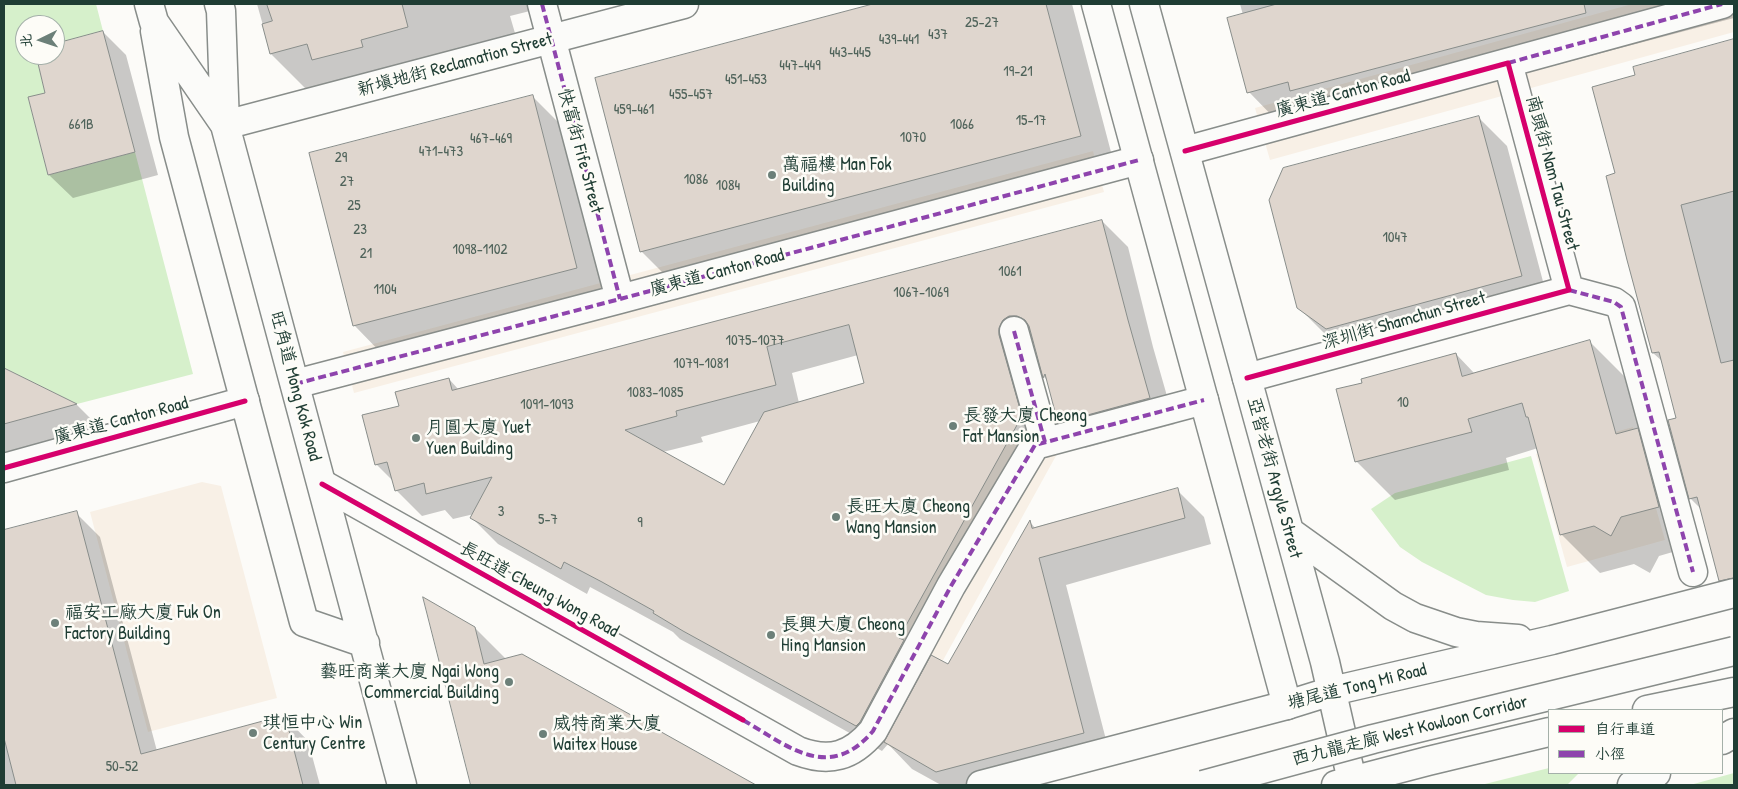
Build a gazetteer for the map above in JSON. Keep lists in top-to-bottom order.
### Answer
{
  "streets": {
    "main road": [
      "新填地街 Reclamation Street",
      "廣東道 Canton Road",
      "快富街 Fife Street",
      "南頭街 Nam Tau Street",
      "深圳街 Shamchun Street",
      "旺角道 Mong Kok Road",
      "亞皆老街 Argyle Street",
      "長旺道 Cheung Wong Road",
      "塘尾道 Tong Mi Road",
      "西九龍走廊 West Kowloon Corridor"
    ]
  },
  "crossings": [
    ["新填地街 Reclamation Street", "快富街 Fife Street"],
    ["新填地街 Reclamation Street", "旺角道 Mong Kok Road"],
    ["廣東道 Canton Road", "快富街 Fife Street"],
    ["廣東道 Canton Road", "南頭街 Nam Tau Street"],
    ["廣東道 Canton Road", "旺角道 Mong Kok Road"],
    ["廣東道 Canton Road", "亞皆老街 Argyle Street"],
    ["南頭街 Nam Tau Street", "深圳街 Shamchun Street"],
    ["深圳街 Shamchun Street", "亞皆老街 Argyle Street"],
    ["旺角道 Mong Kok Road", "長旺道 Cheung Wong Road"],
    ["亞皆老街 Argyle Street", "塘尾道 Tong Mi Road"]
  ],
  "places": [
    "萬福樓 Man Fok Building",
    "長發大廈 Cheong Fat Mansion",
    "月圓大廈 Yuet Yuen Building",
    "長旺大廈 Cheong Wang Mansion",
    "福安工廠大廈 Fuk On Factory Building",
    "長興大廈 Cheong Hing Mansion",
    "藝旺商業大廈 Ngai Wong Commercial Building",
    "琪恒中心 Win Century Centre",
    "威特商業大廈 Waitex House"
  ],
  "house_numbers": [
    "25-27",
    "437",
    "439-441",
    "443-445",
    "447-449",
    "19-21",
    "451-453",
    "455-457",
    "459-461",
    "15-17",
    "661B",
    "1066",
    "1070",
    "467-469",
    "471-473",
    "29",
    "1086",
    "27",
    "1084",
    "25",
    "23",
    "1047",
    "1098-1102",
    "21",
    "1061",
    "1104",
    "1067-1069",
    "1075-1077",
    "1079-1081",
    "1083-1085",
    "10",
    "1091-1093",
    "3",
    "5-7",
    "9",
    "50-52"
  ],
  "legend": ["自行車道", "小徑"],
  "north": "left"
}
